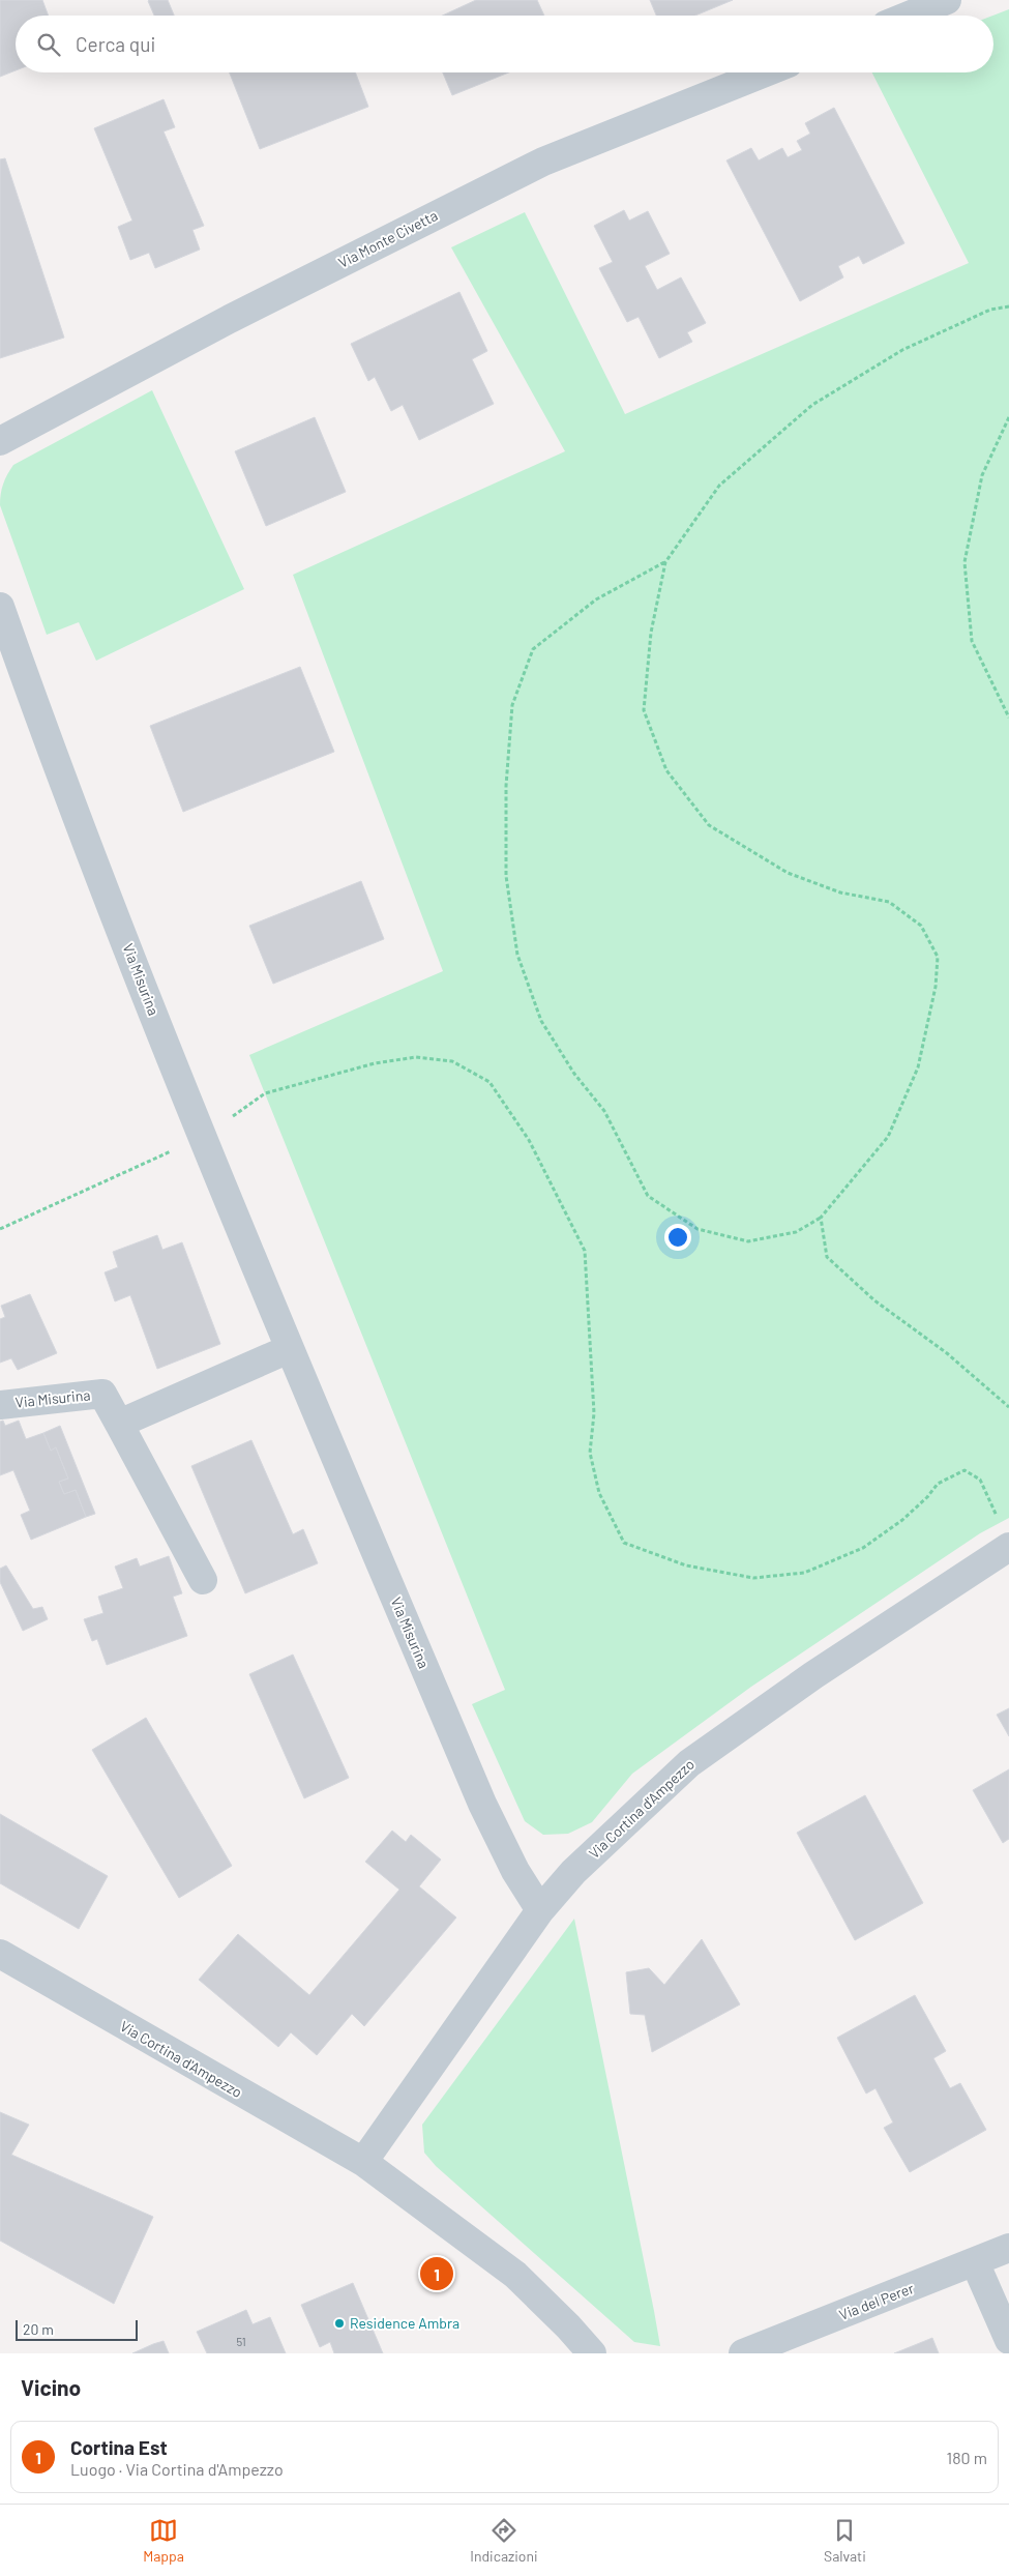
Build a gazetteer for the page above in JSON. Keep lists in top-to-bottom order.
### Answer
{
  "streets": {
    "street": [
      "Via Monte Civetta",
      "Via Misurina",
      "Via Cortina d'Ampezzo",
      "Via del Perer"
    ]
  },
  "crossings": [
    ["Via Misurina", "Via Cortina d'Ampezzo"]
  ],
  "places": ["Residence Ambra"],
  "house_numbers": ["51"],
  "scale_bar": "20 m",
  "page": {
    "search": "Cerca qui",
    "pins": "1",
    "scale": "20 m",
    "heading": "Vicino",
    "list": [
      {
        "mark": "1",
        "name": "Cortina Est",
        "note": "Luogo · Via Cortina d'Ampezzo",
        "value": "180 m"
      }
    ],
    "nav": ["Mappa", "Indicazioni", "Salvati"]
  }
}
